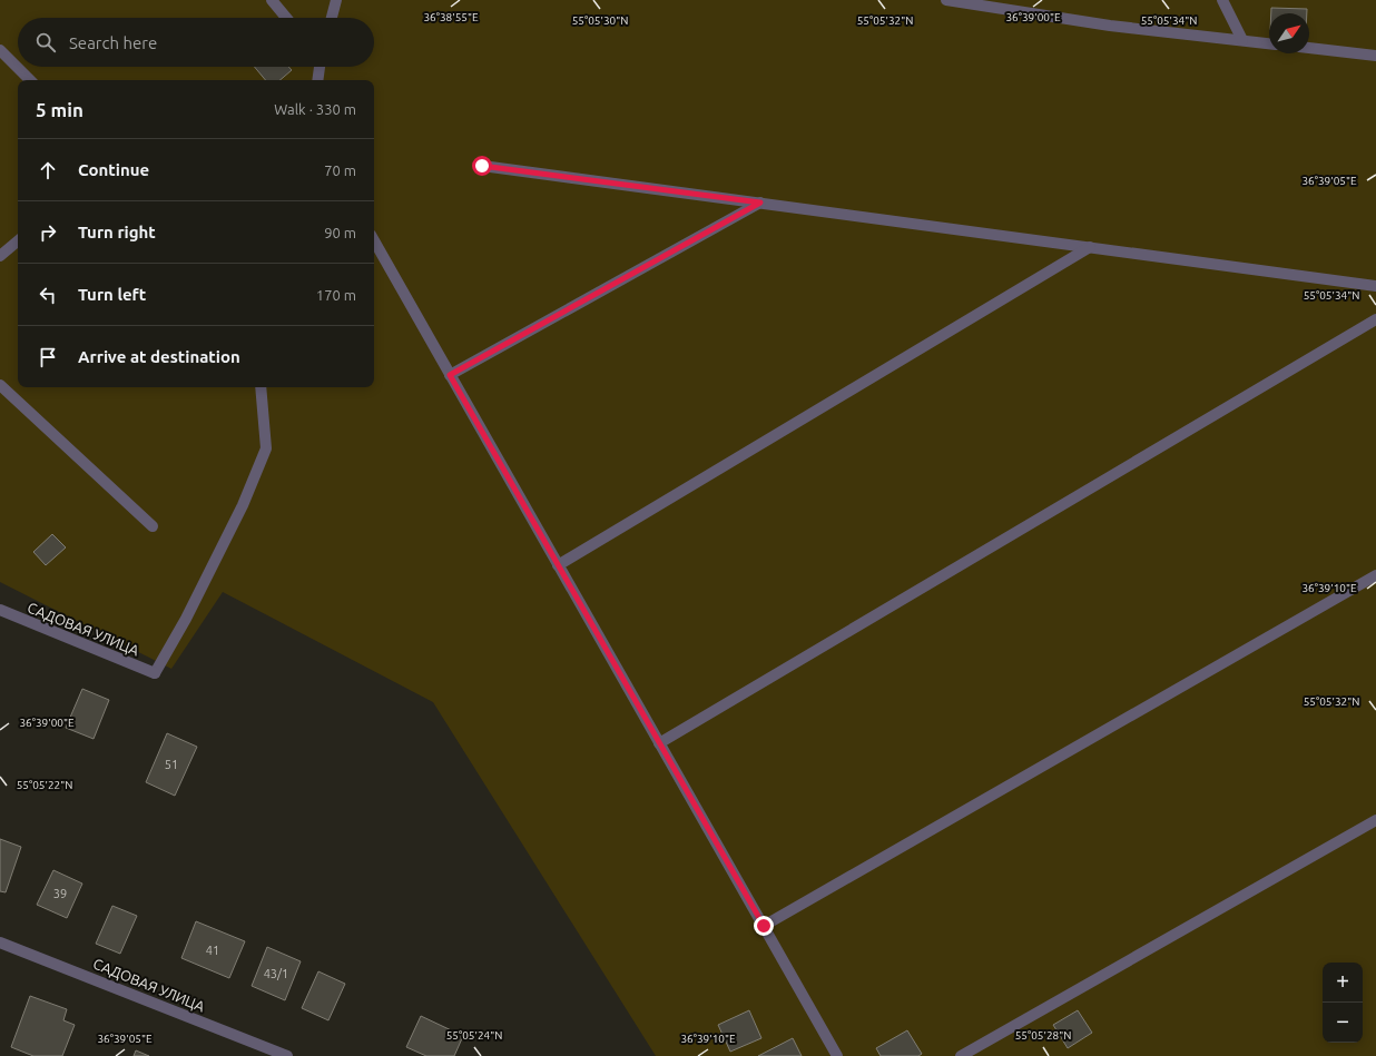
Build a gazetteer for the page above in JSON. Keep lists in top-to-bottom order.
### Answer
{
  "streets": {
    "street": ["САДОВАЯ УЛИЦА"]
  },
  "house_numbers": [
    "51",
    "39",
    "41",
    "43/1"
  ],
  "north": "top right",
  "page": {
    "search": "Search here",
    "heading": ["5 min", "Walk · 330 m"],
    "list": [
      ["Continue", "70 m"],
      ["Turn right", "90 m"],
      ["Turn left", "170 m"],
      "Arrive at destination"
    ],
    "map_buttons": ["+", "−"]
  },
  "coordinates": [
    "36°38'55\"E",
    "36°39'00\"E",
    "55°05'30\"N",
    "55°05'32\"N",
    "55°05'34\"N",
    "36°39'05\"E",
    "36°39'10\"E",
    "55°05'22\"N",
    "55°05'24\"N",
    "55°05'28\"N"
  ]
}
